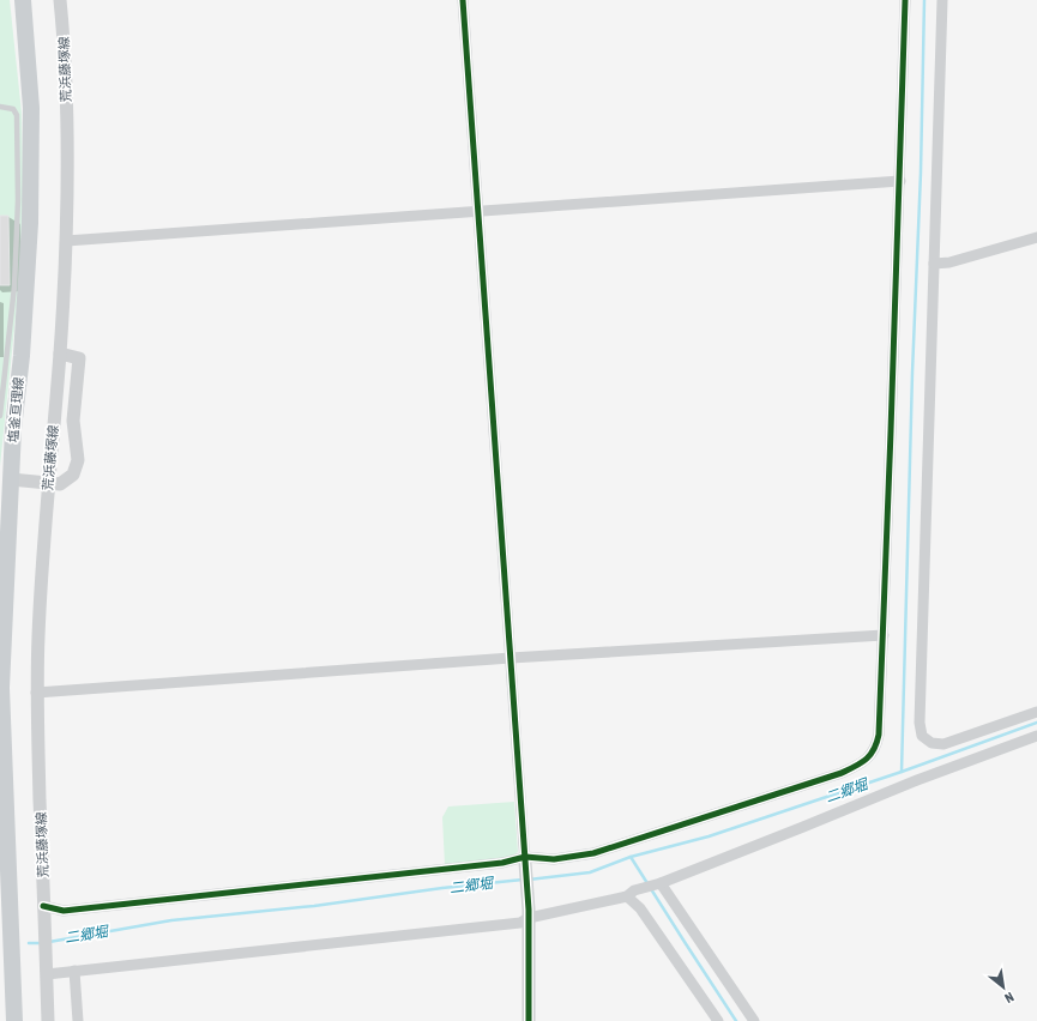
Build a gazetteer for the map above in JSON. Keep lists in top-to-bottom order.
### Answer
{
  "streets": {
    "main road": ["塩釜亘理線"],
    "street": ["荒浜藤塚線"]
  },
  "water": ["二郷堀"],
  "north": "bottom right"
}
